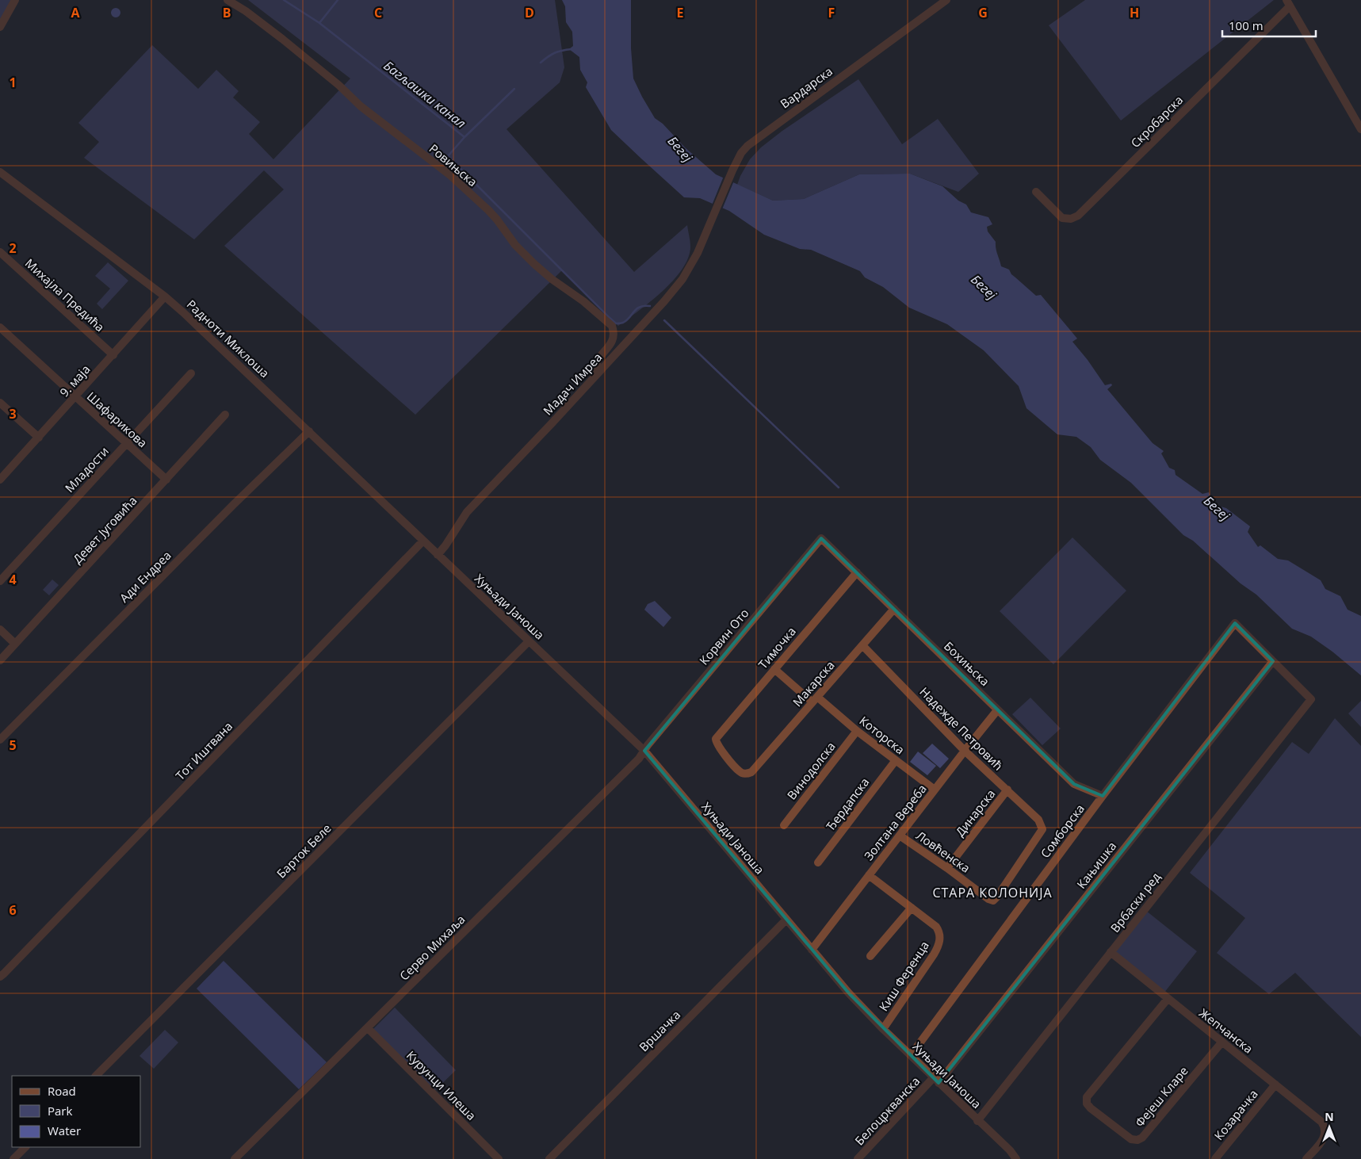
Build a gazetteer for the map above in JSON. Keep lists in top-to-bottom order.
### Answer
{
  "streets": {
    "street": [
      "Вардарска",
      "Скробарска",
      "Ровињска",
      "Михајла Предића",
      "Радноти Миклоша",
      "9. маја",
      "Мадач Имреа",
      "Шафарикова",
      "Младости",
      "Девет Југовића",
      "Ади Ендреа",
      "Хуњади Јаноша",
      "Корвин Ото",
      "Тимочка",
      "Бохињска",
      "Макарска",
      "Надежде Петровић",
      "Которска",
      "Тот Иштвана",
      "Винодолска",
      "Ђердапска",
      "Динарска",
      "Золтана Вереба",
      "Сомборска",
      "Барток Беле",
      "Ловћенска",
      "Кањишка",
      "Врбаски ред",
      "Серво Михаља",
      "Киш Ференца",
      "Вршачка",
      "Жепчанска",
      "Курунци Илеша",
      "Фејеш Кларе",
      "Белоцркванска",
      "Козарачка"
    ]
  },
  "crossings": [
    ["Вардарска", "Мадач Имреа"],
    ["Ровињска", "Мадач Имреа"],
    ["Михајла Предића", "9. маја"],
    ["Радноти Миклоша", "9. маја"],
    ["Радноти Миклоша", "Ади Ендреа"],
    ["Радноти Миклоша", "Хуњади Јаноша"],
    ["Радноти Миклоша", "Тот Иштвана"],
    ["9. маја", "Шафарикова"],
    ["Мадач Имреа", "Хуњади Јаноша"],
    ["Шафарикова", "Младости"],
    ["Шафарикова", "Девет Југовића"],
    ["Хуњади Јаноша", "Корвин Ото"],
    ["Хуњади Јаноша", "Тот Иштвана"],
    ["Хуњади Јаноша", "Золтана Вереба"],
    ["Хуњади Јаноша", "Сомборска"],
    ["Хуњади Јаноша", "Барток Беле"],
    ["Хуњади Јаноша", "Кањишка"],
    ["Хуњади Јаноша", "Врбаски ред"],
    ["Хуњади Јаноша", "Серво Михаља"],
    ["Хуњади Јаноша", "Киш Ференца"],
    ["Хуњади Јаноша", "Вршачка"],
    ["Хуњади Јаноша", "Белоцркванска"],
    ["Корвин Ото", "Бохињска"],
    ["Корвин Ото", "Серво Михаља"],
    ["Тимочка", "Бохињска"],
    ["Тимочка", "Макарска"],
    ["Тимочка", "Которска"],
    ["Бохињска", "Макарска"],
    ["Бохињска", "Золтана Вереба"],
    ["Бохињска", "Сомборска"],
    ["Макарска", "Надежде Петровић"],
    ["Макарска", "Которска"],
    ["Надежде Петровић", "Динарска"],
    ["Надежде Петровић", "Золтана Вереба"],
    ["Надежде Петровић", "Ловћенска"],
    ["Которска", "Винодолска"],
    ["Которска", "Ђердапска"],
    ["Которска", "Золтана Вереба"],
    ["Динарска", "Ловћенска"],
    ["Золтана Вереба", "Ловћенска"],
    ["Сомборска", "Кањишка"],
    ["Сомборска", "Врбаски ред"],
    ["Кањишка", "Врбаски ред"],
    ["Кањишка", "Белоцркванска"],
    ["Врбаски ред", "Жепчанска"],
    ["Серво Михаља", "Курунци Илеша"],
    ["Жепчанска", "Фејеш Кларе"],
    ["Жепчанска", "Козарачка"]
  ],
  "districts": ["СТАРА КОЛОНИЈА"],
  "water": ["Багљашки канал", "Бегеј"],
  "legend": ["Road", "Park", "Water"],
  "scale_bar": "100 m",
  "north": "top",
  "grid": {
    "columns": [
      "A",
      "B",
      "C",
      "D",
      "E",
      "F",
      "G",
      "H"
    ],
    "rows": [
      "1",
      "2",
      "3",
      "4",
      "5",
      "6"
    ]
  }
}
